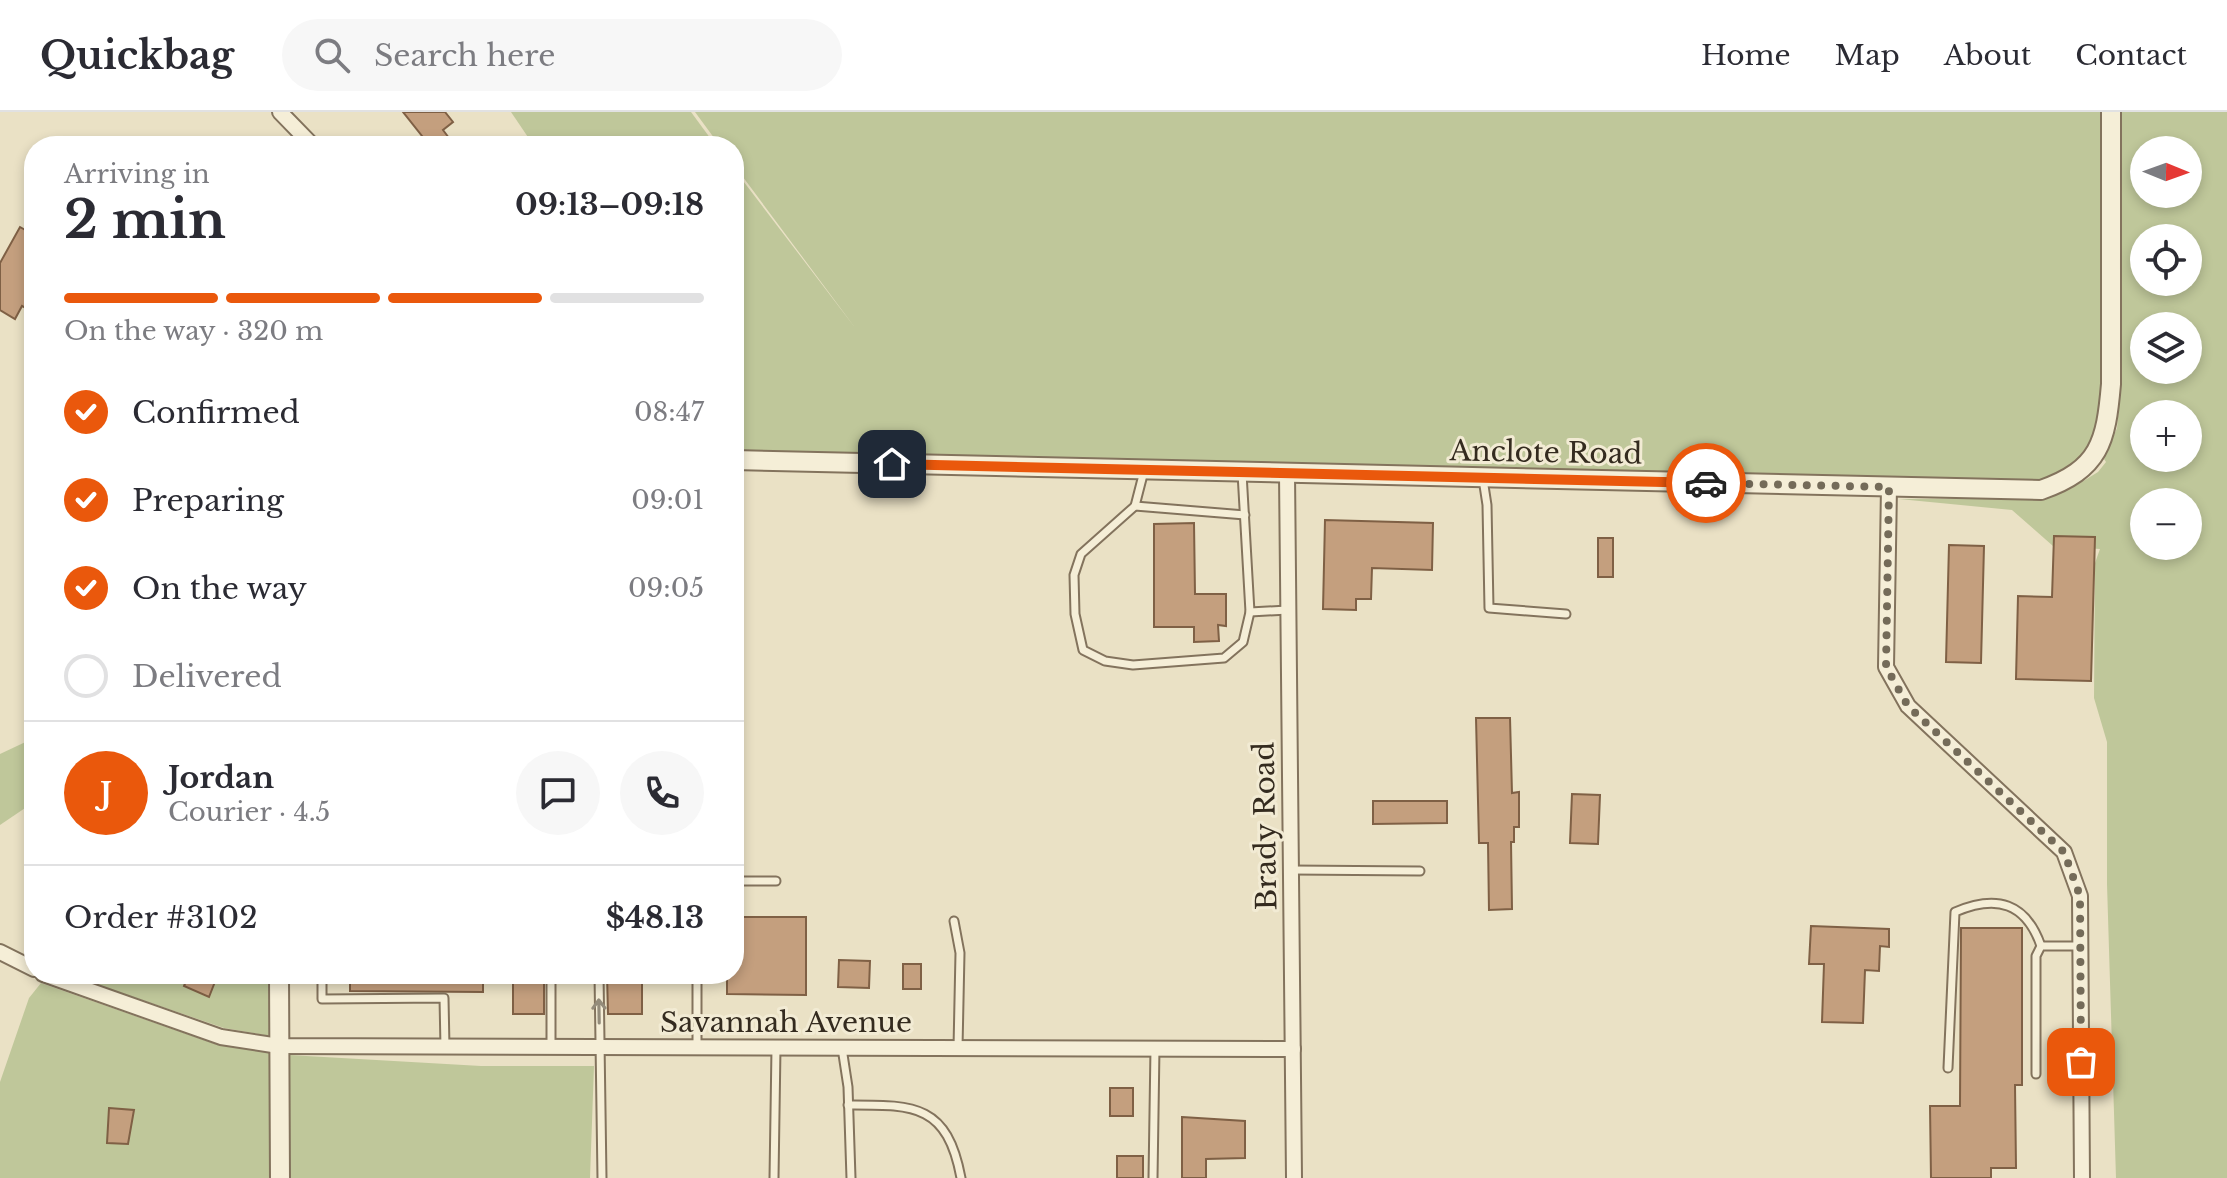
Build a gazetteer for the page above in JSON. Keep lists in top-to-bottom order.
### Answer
{
  "streets": {
    "street": ["Anclote Road", "Brady Road", "Savannah Avenue"]
  },
  "crossings": [
    ["Anclote Road", "Brady Road"],
    ["Brady Road", "Savannah Avenue"]
  ],
  "north": "right",
  "page": {
    "header": "Quickbag",
    "search": "Search here",
    "nav": [
      "Home",
      "Map",
      "About",
      "Contact"
    ],
    "map_buttons": ["+", "−"],
    "heading": ["2 min", "Arriving in", "09:13–09:18"],
    "panel": [
      "Jordan",
      "Courier · 4.5",
      "Order #3102",
      "$48.13"
    ],
    "bar": "On the way · 320 m",
    "list": [
      ["Confirmed", "08:47"],
      ["Preparing", "09:01"],
      ["On the way", "09:05"],
      "Delivered"
    ],
    "round": "J"
  }
}
